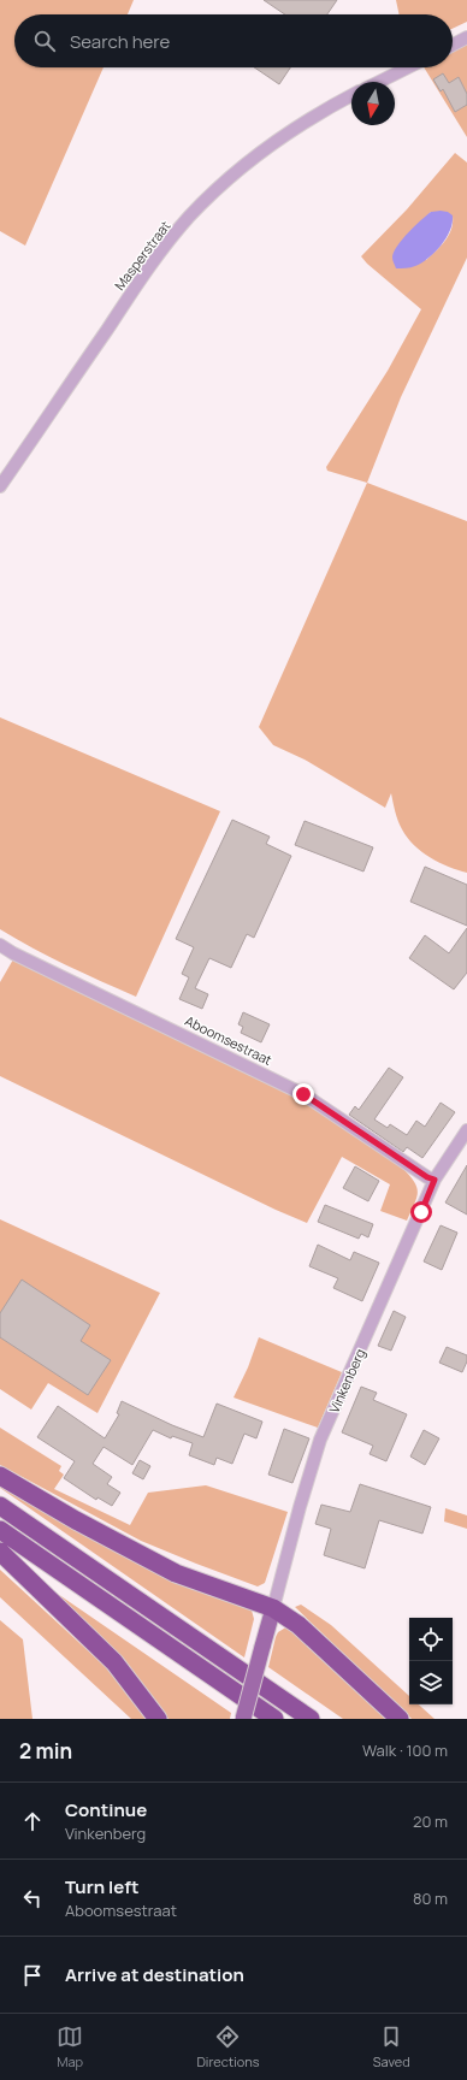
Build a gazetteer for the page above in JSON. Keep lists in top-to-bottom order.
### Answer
{
  "streets": {
    "main road": ["Vinkenberg"],
    "street": ["Masperstraat", "Aboomsestraat"]
  },
  "crossings": [
    ["Aboomsestraat", "Vinkenberg"]
  ],
  "north": "bottom",
  "page": {
    "search": "Search here",
    "heading": ["2 min", "Walk · 100 m"],
    "list": [
      ["Continue", "Vinkenberg", "20 m"],
      ["Turn left", "Aboomsestraat", "80 m"],
      "Arrive at destination"
    ],
    "nav": ["Map", "Directions", "Saved"]
  }
}
